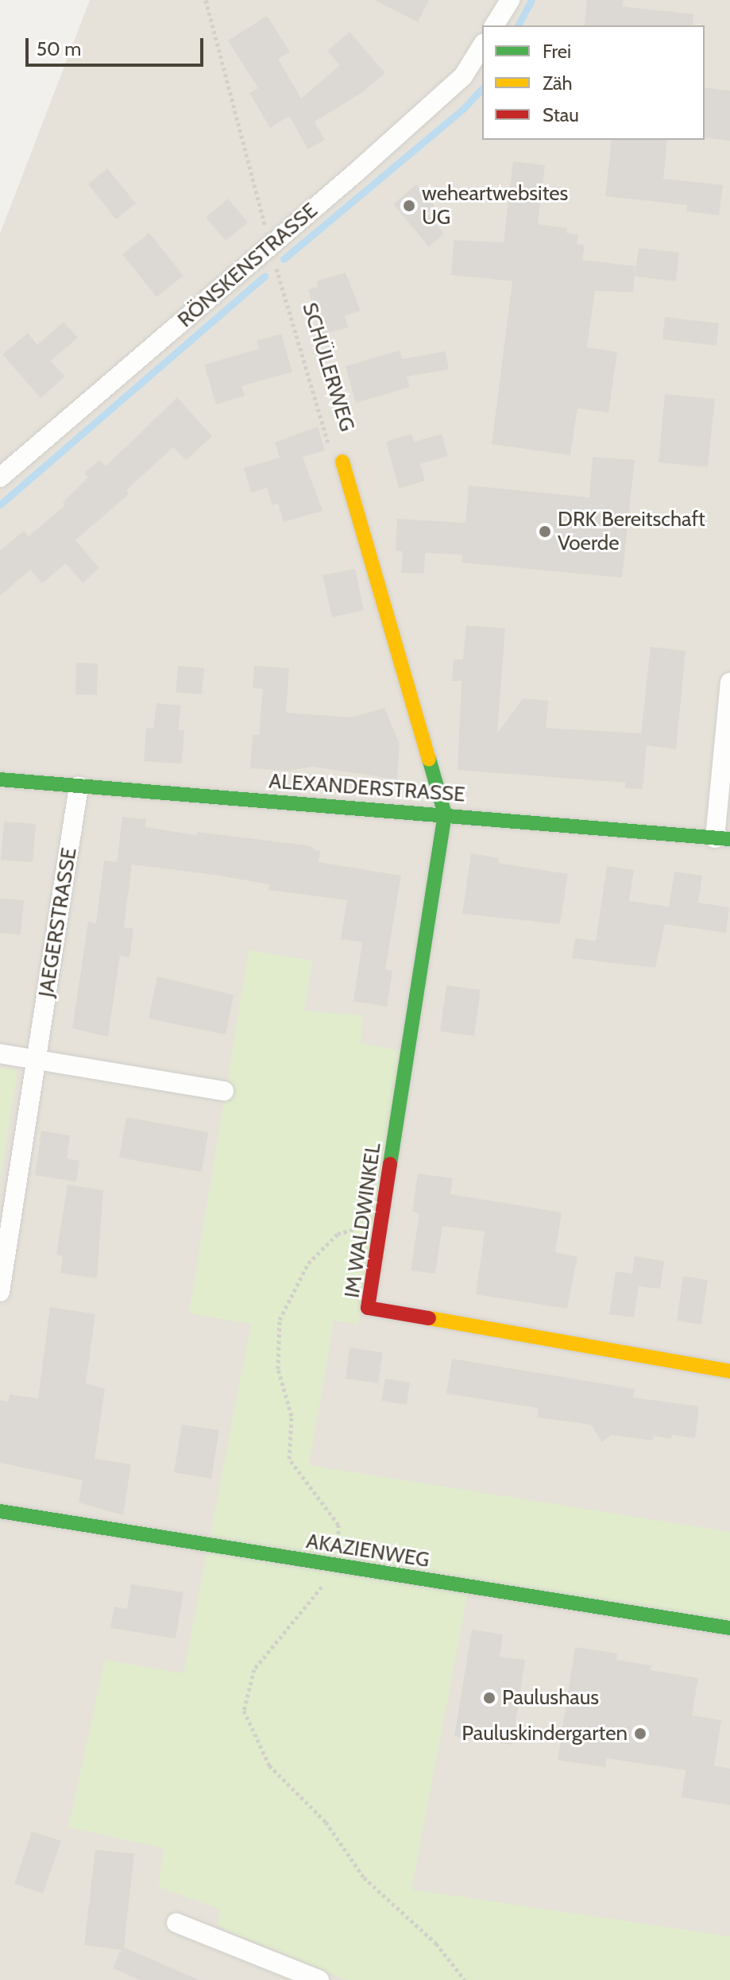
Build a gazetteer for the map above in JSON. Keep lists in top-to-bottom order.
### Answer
{
  "streets": {
    "street": [
      "RÖNSKENSTRASSE",
      "SCHÜLERWEG",
      "ALEXANDERSTRASSE",
      "JAEGERSTRASSE",
      "IM WALDWINKEL",
      "AKAZIENWEG"
    ]
  },
  "crossings": [
    ["RÖNSKENSTRASSE", "SCHÜLERWEG"],
    ["SCHÜLERWEG", "ALEXANDERSTRASSE"],
    ["SCHÜLERWEG", "IM WALDWINKEL"],
    ["ALEXANDERSTRASSE", "JAEGERSTRASSE"],
    ["ALEXANDERSTRASSE", "IM WALDWINKEL"]
  ],
  "places": [
    "weheartwebsites UG",
    "DRK Bereitschaft Voerde",
    "Paulushaus",
    "Pauluskindergarten"
  ],
  "legend": ["Frei", "Zäh", "Stau"],
  "scale_bar": "50 m"
}
